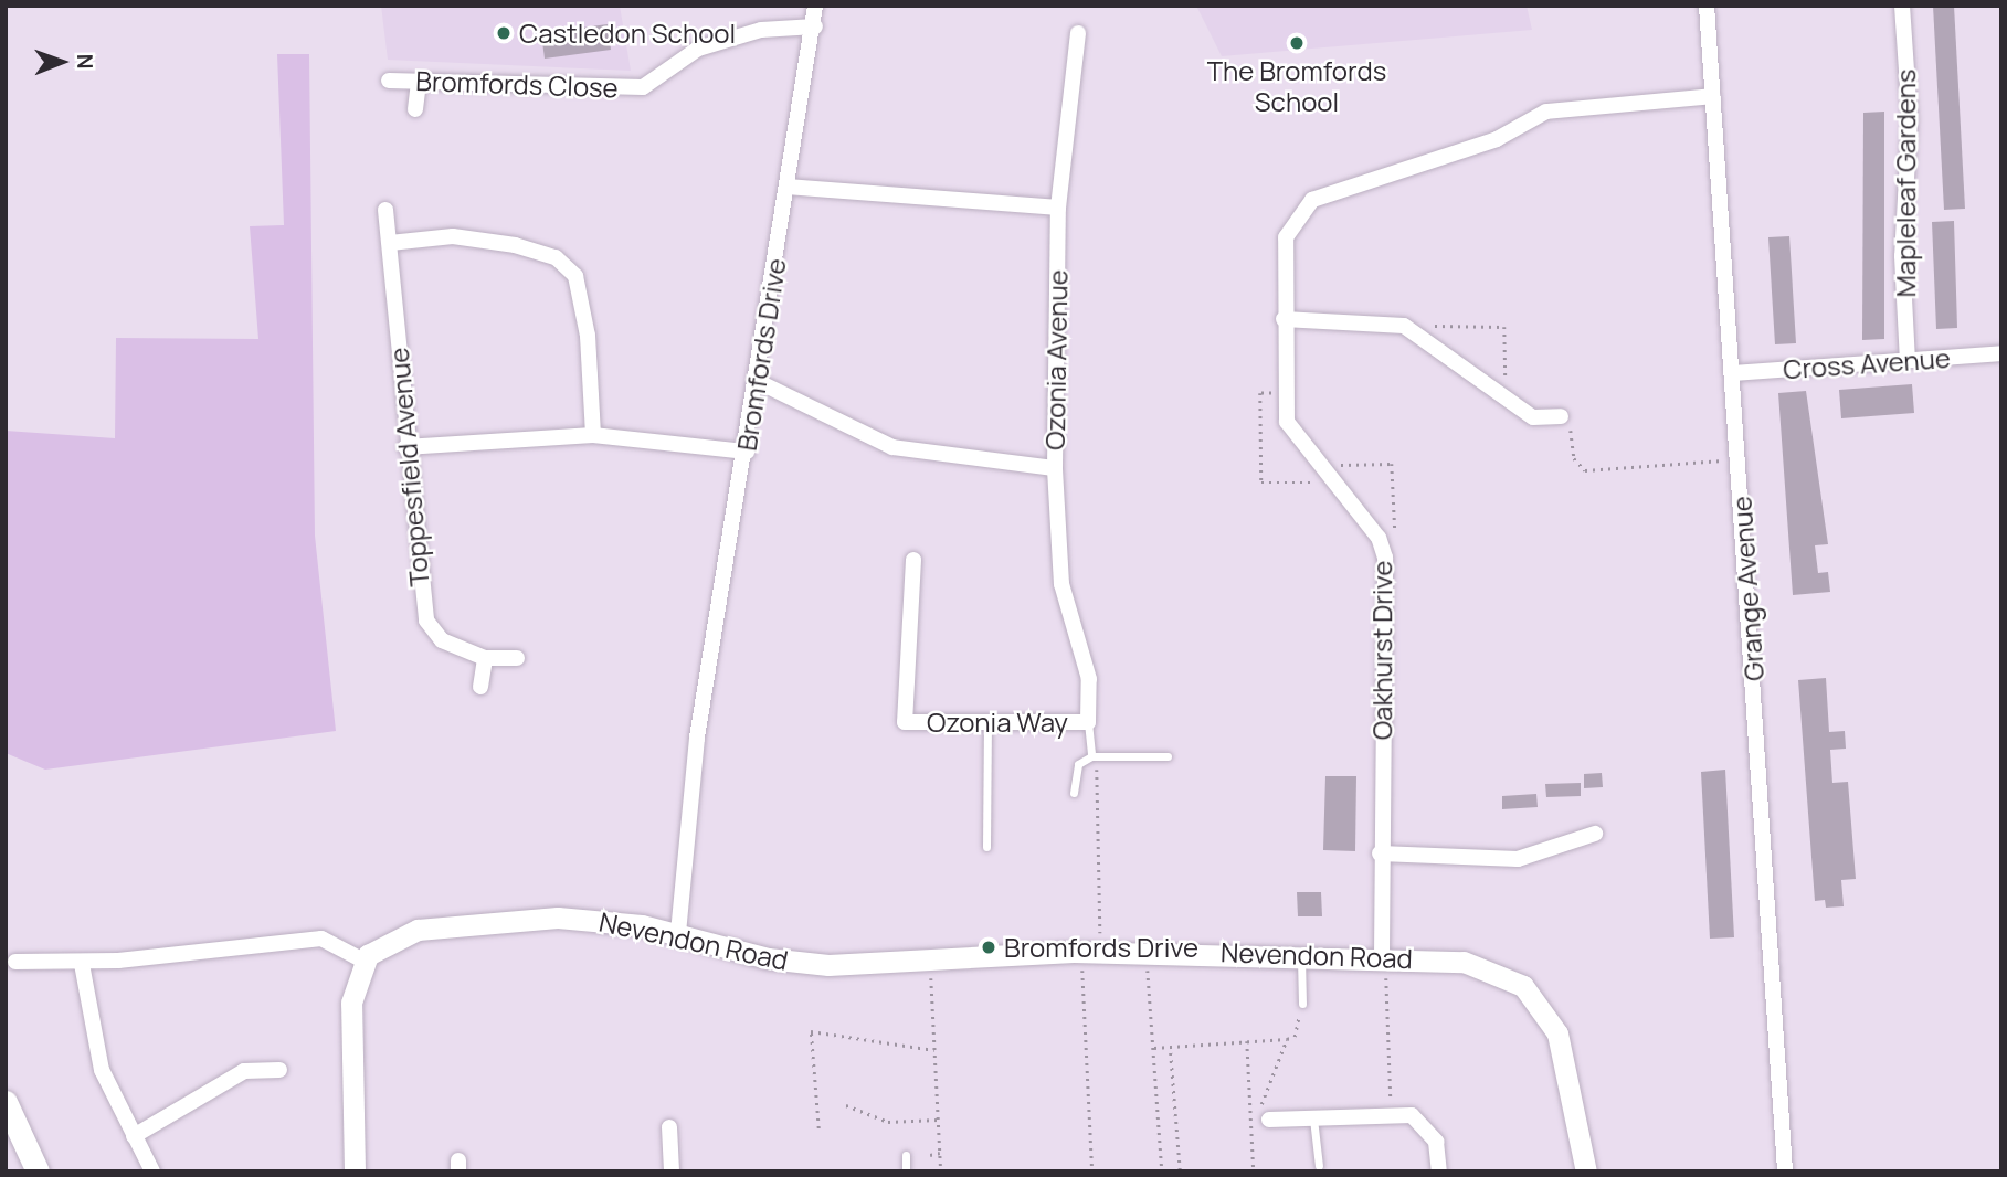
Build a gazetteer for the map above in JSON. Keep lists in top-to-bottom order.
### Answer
{
  "streets": {
    "street": [
      "Bromfords Close",
      "Mapleleaf Gardens",
      "Bromfords Drive",
      "Ozonia Avenue",
      "Cross Avenue",
      "Toppesfield Avenue",
      "Grange Avenue",
      "Oakhurst Drive",
      "Ozonia Way",
      "Nevendon Road"
    ]
  },
  "crossings": [
    ["Bromfords Close", "Bromfords Drive"],
    ["Mapleleaf Gardens", "Cross Avenue"],
    ["Bromfords Drive", "Ozonia Avenue"],
    ["Bromfords Drive", "Nevendon Road"],
    ["Ozonia Avenue", "Ozonia Way"],
    ["Cross Avenue", "Grange Avenue"],
    ["Grange Avenue", "Oakhurst Drive"],
    ["Oakhurst Drive", "Nevendon Road"]
  ],
  "places": ["Castledon School", "The Bromfords School", "Bromfords Drive"],
  "north": "right"
}
